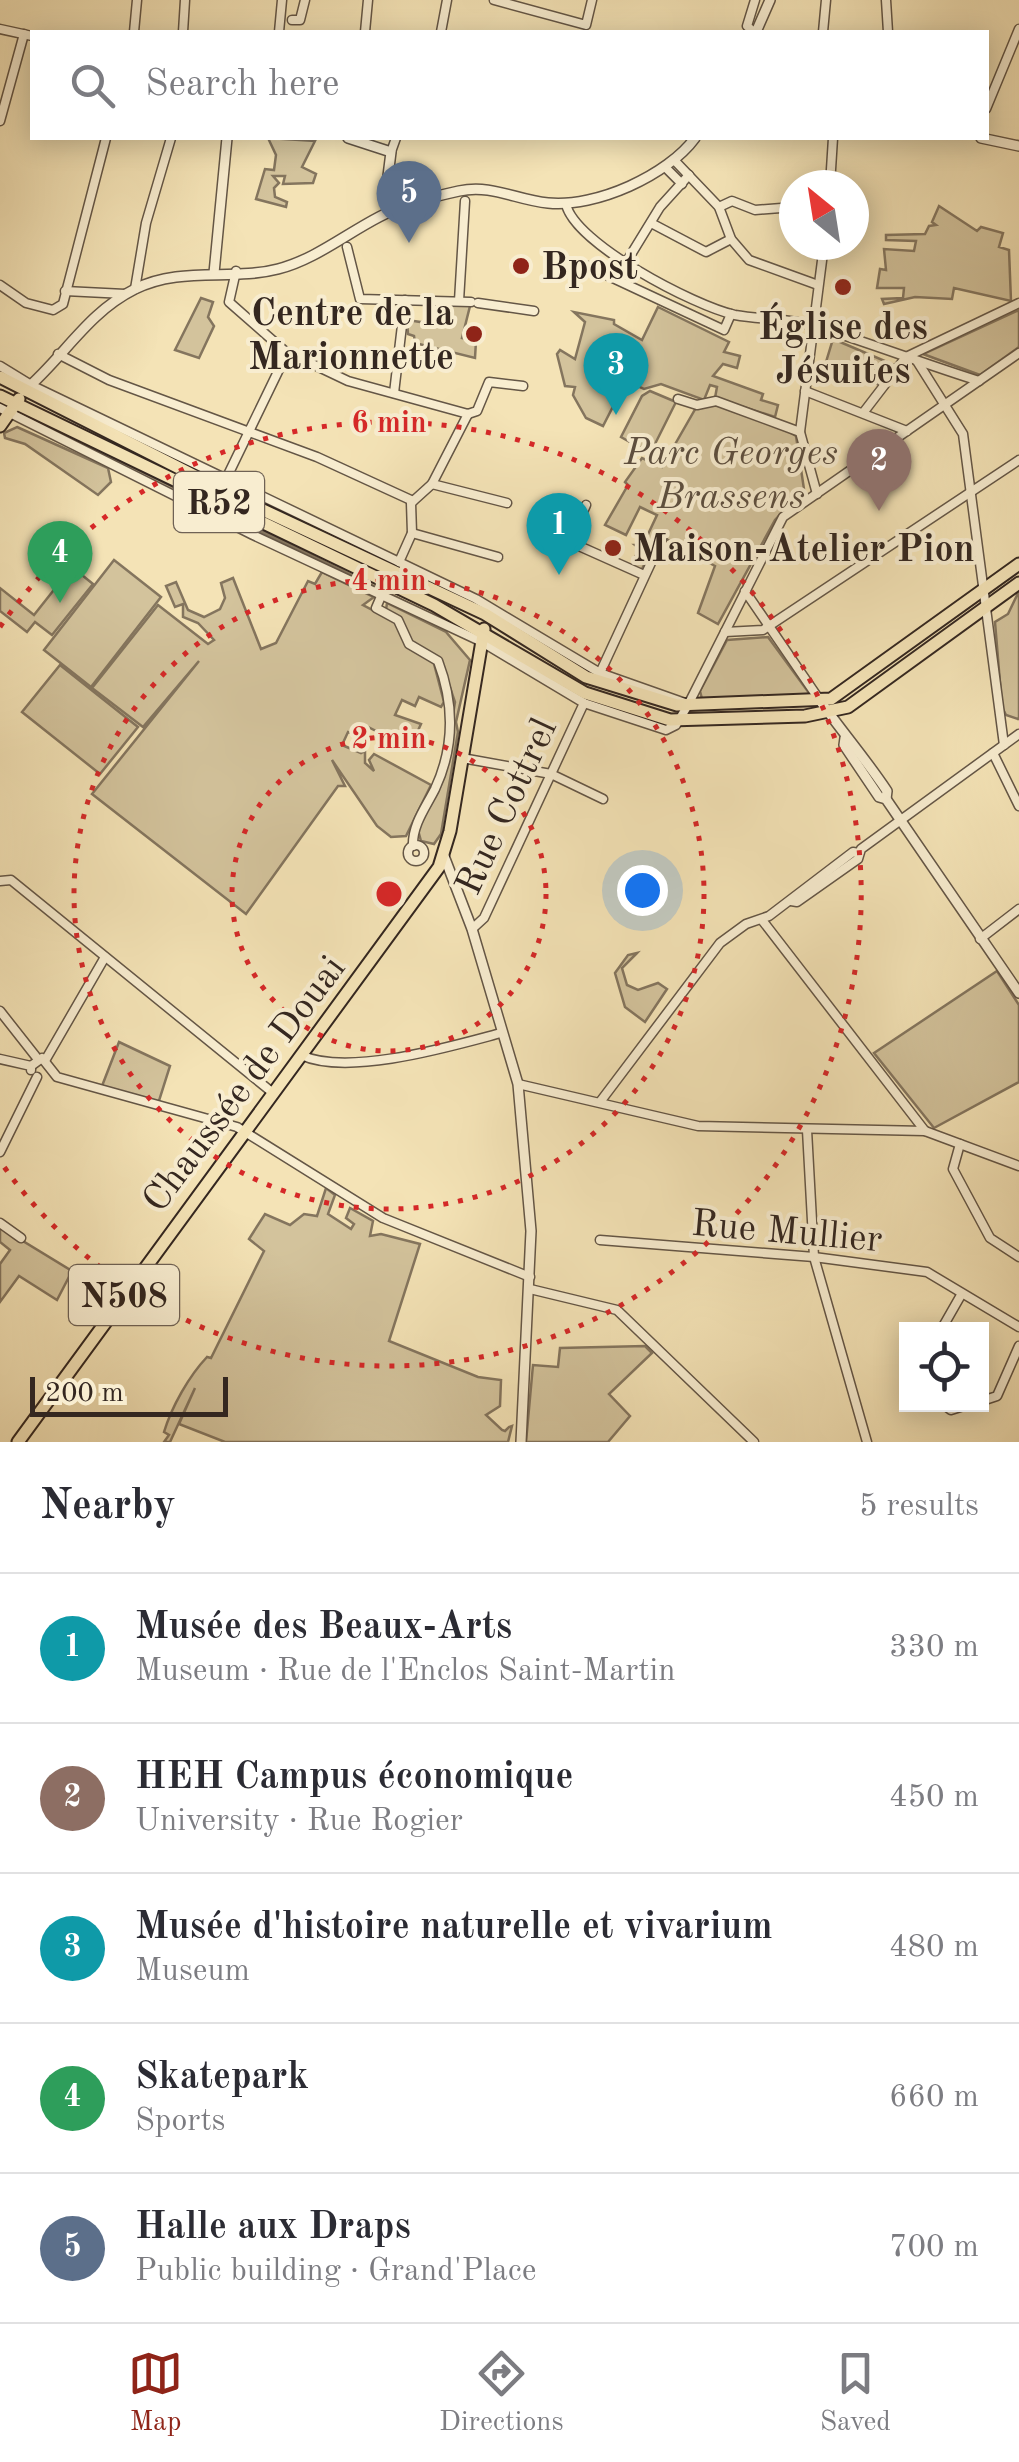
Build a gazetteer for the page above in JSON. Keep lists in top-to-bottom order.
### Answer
{
  "streets": {
    "main road": ["R52", "Chaussée de Douai", "N508"],
    "street": ["Rue Cottrel", "Rue Mullier"]
  },
  "crossings": [
    ["R52", "N508"],
    ["Chaussée de Douai", "N508"]
  ],
  "parks": ["Parc Georges Brassens"],
  "places": [
    "Bpost",
    "Église des Jésuites",
    "Centre de la Marionnette",
    "Maison-Atelier Pion"
  ],
  "scale_bar": "200 m",
  "north": "top left",
  "page": {
    "search": "Search here",
    "pins": [
      "5",
      "3",
      "2",
      "1",
      "4"
    ],
    "scale": "200 m",
    "heading": ["Nearby", "5 results"],
    "list": [
      {
        "mark": "1",
        "name": "Musée des Beaux-Arts",
        "note": "Museum · Rue de l'Enclos Saint-Martin",
        "value": "330 m"
      },
      {
        "mark": "2",
        "name": "HEH Campus économique",
        "note": "University · Rue Rogier",
        "value": "450 m"
      },
      {
        "mark": "3",
        "name": "Musée d'histoire naturelle et vivarium",
        "note": "Museum",
        "value": "480 m"
      },
      {
        "mark": "4",
        "name": "Skatepark",
        "note": "Sports",
        "value": "660 m"
      },
      {
        "mark": "5",
        "name": "Halle aux Draps",
        "note": "Public building · Grand'Place",
        "value": "700 m"
      }
    ],
    "nav": ["Map", "Directions", "Saved"]
  },
  "rings": ["6 min", "4 min", "2 min"]
}
